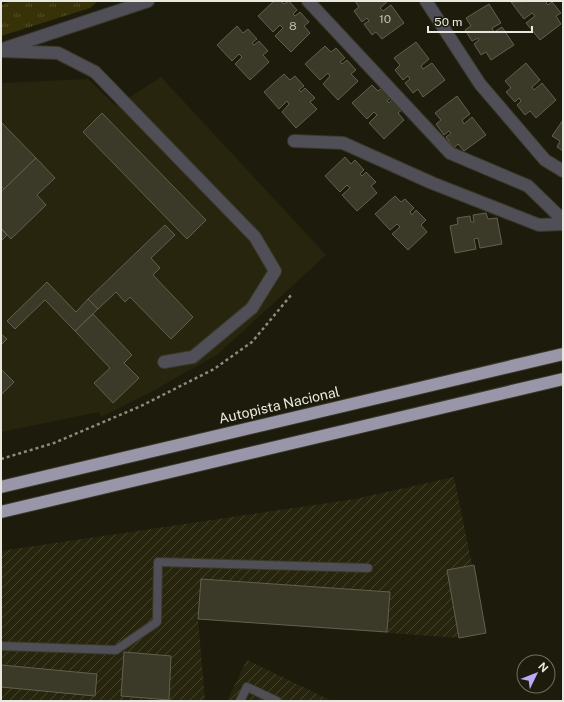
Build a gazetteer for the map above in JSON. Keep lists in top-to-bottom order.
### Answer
{
  "streets": {
    "highway": ["Autopista Nacional"]
  },
  "house_numbers": ["10", "8"],
  "scale_bar": "50 m",
  "north": "top right"
}
